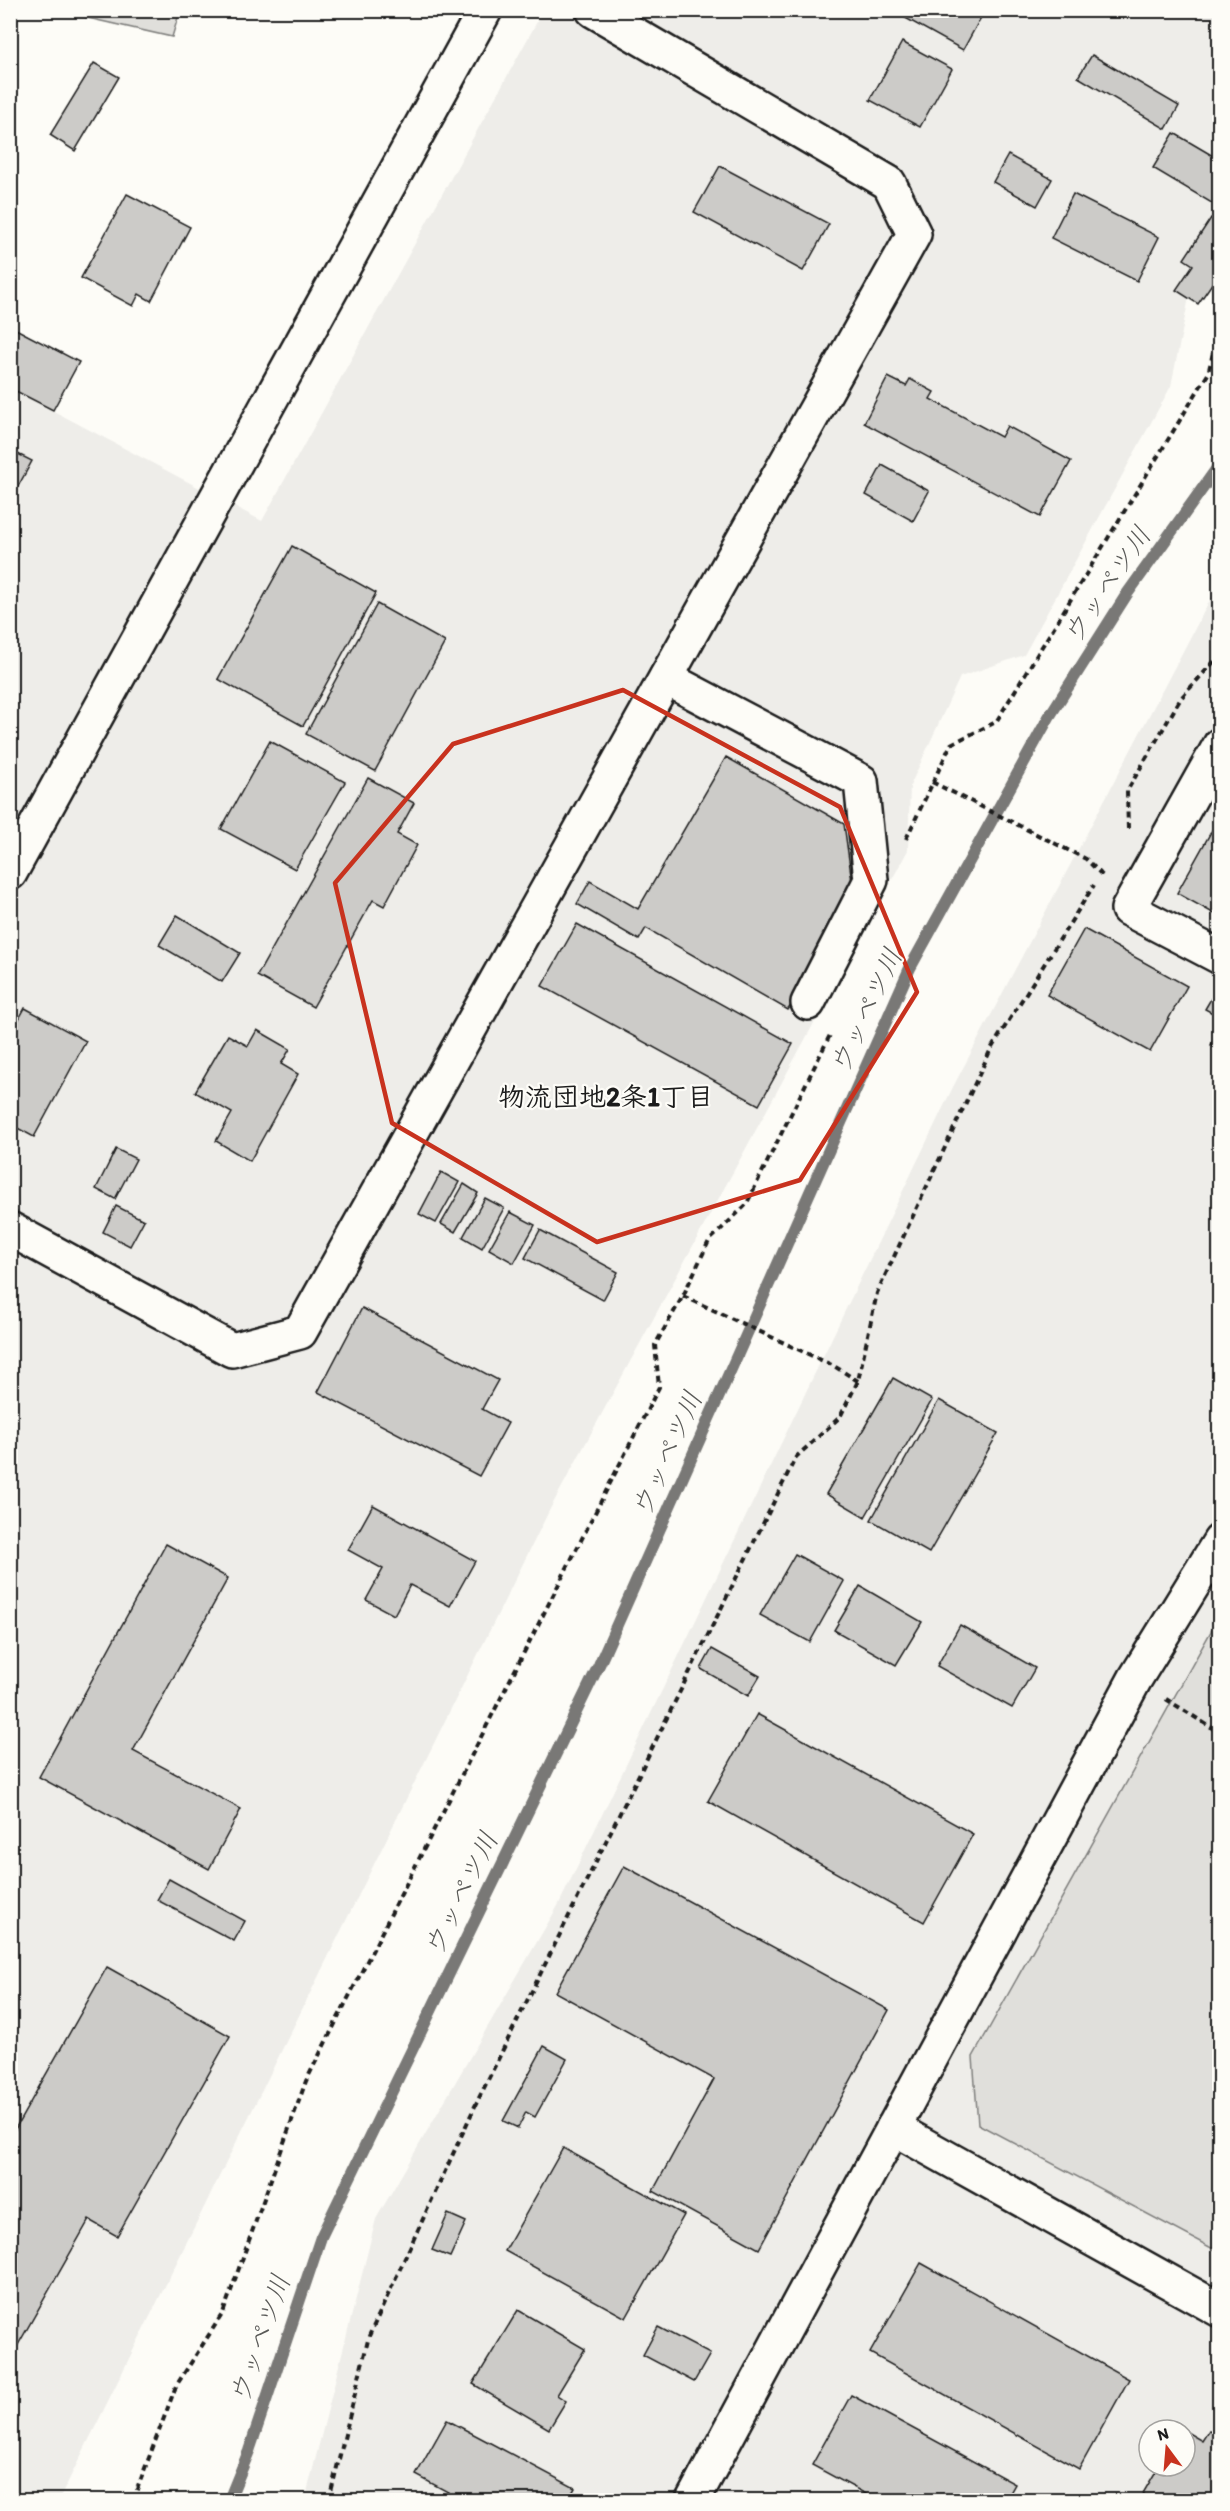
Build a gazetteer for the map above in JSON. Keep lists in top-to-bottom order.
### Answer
{
  "districts": ["物流団地2条1丁目"],
  "water": ["ウッペツ川"],
  "north": "top"
}
